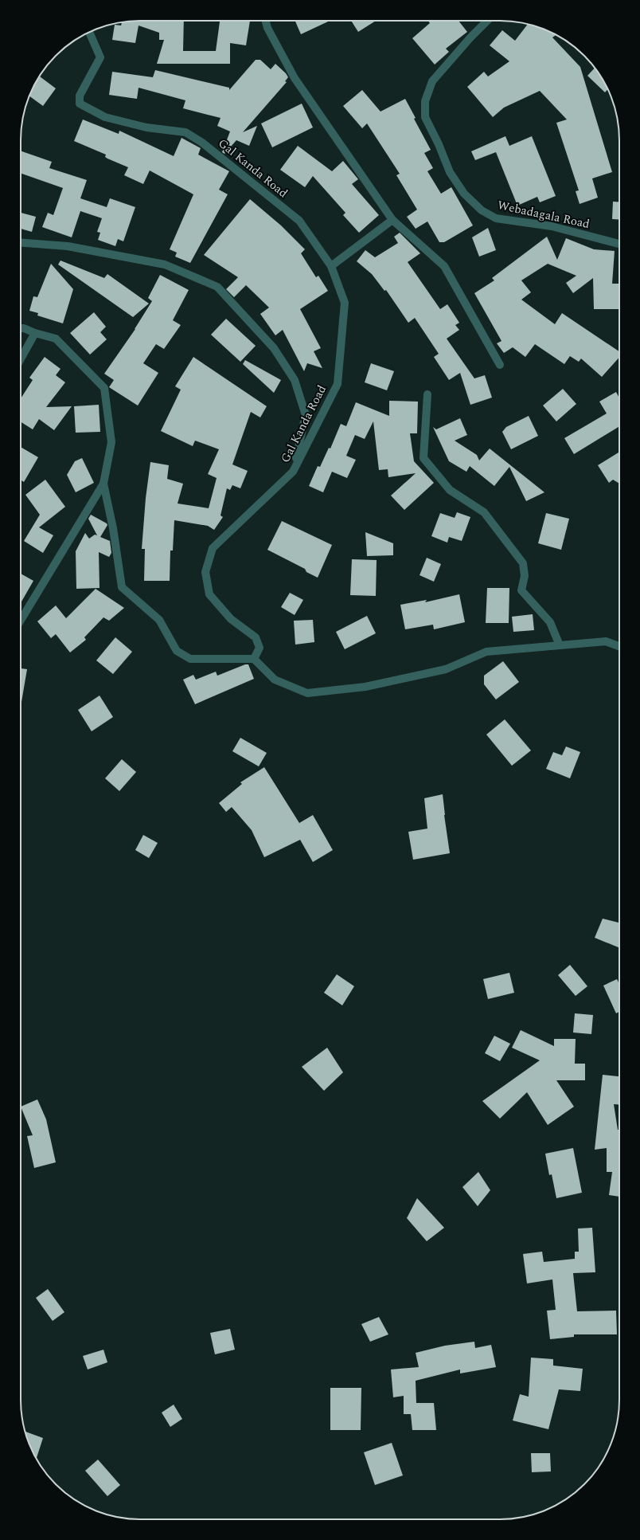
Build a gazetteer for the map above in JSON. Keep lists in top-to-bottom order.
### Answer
{
  "streets": {
    "street": ["Gal Kanda Road", "Webadagala Road"]
  }
}
